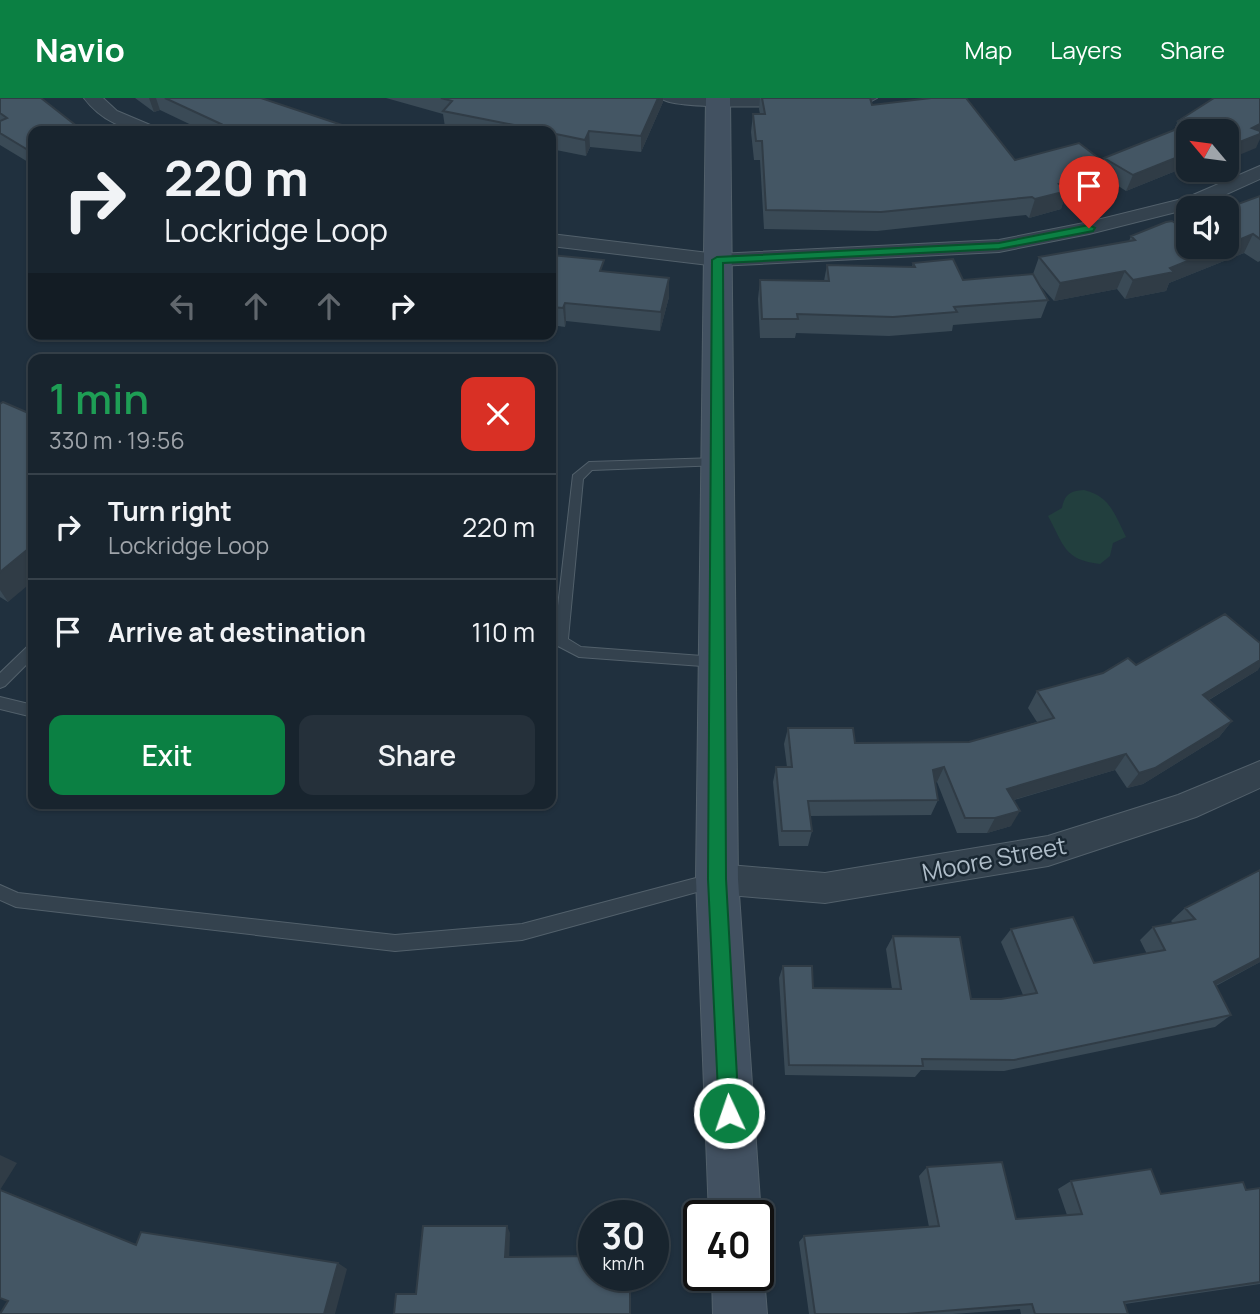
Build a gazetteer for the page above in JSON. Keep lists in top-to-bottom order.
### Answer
{
  "streets": {
    "street": ["Moore Street"]
  },
  "north": "top left",
  "page": {
    "header": "Navio",
    "nav": ["Map", "Layers", "Share"],
    "turn": ["220 m", "Lockridge Loop"],
    "heading": ["1 min", "330 m · 19:56"],
    "list": [
      {
        "name": "Turn right",
        "note": "Lockridge Loop",
        "value": "220 m"
      },
      {
        "name": "Arrive at destination",
        "value": "110 m"
      }
    ],
    "buttons": ["Exit", "Share"],
    "speed": "30 km/h",
    "limit": "40"
  }
}
